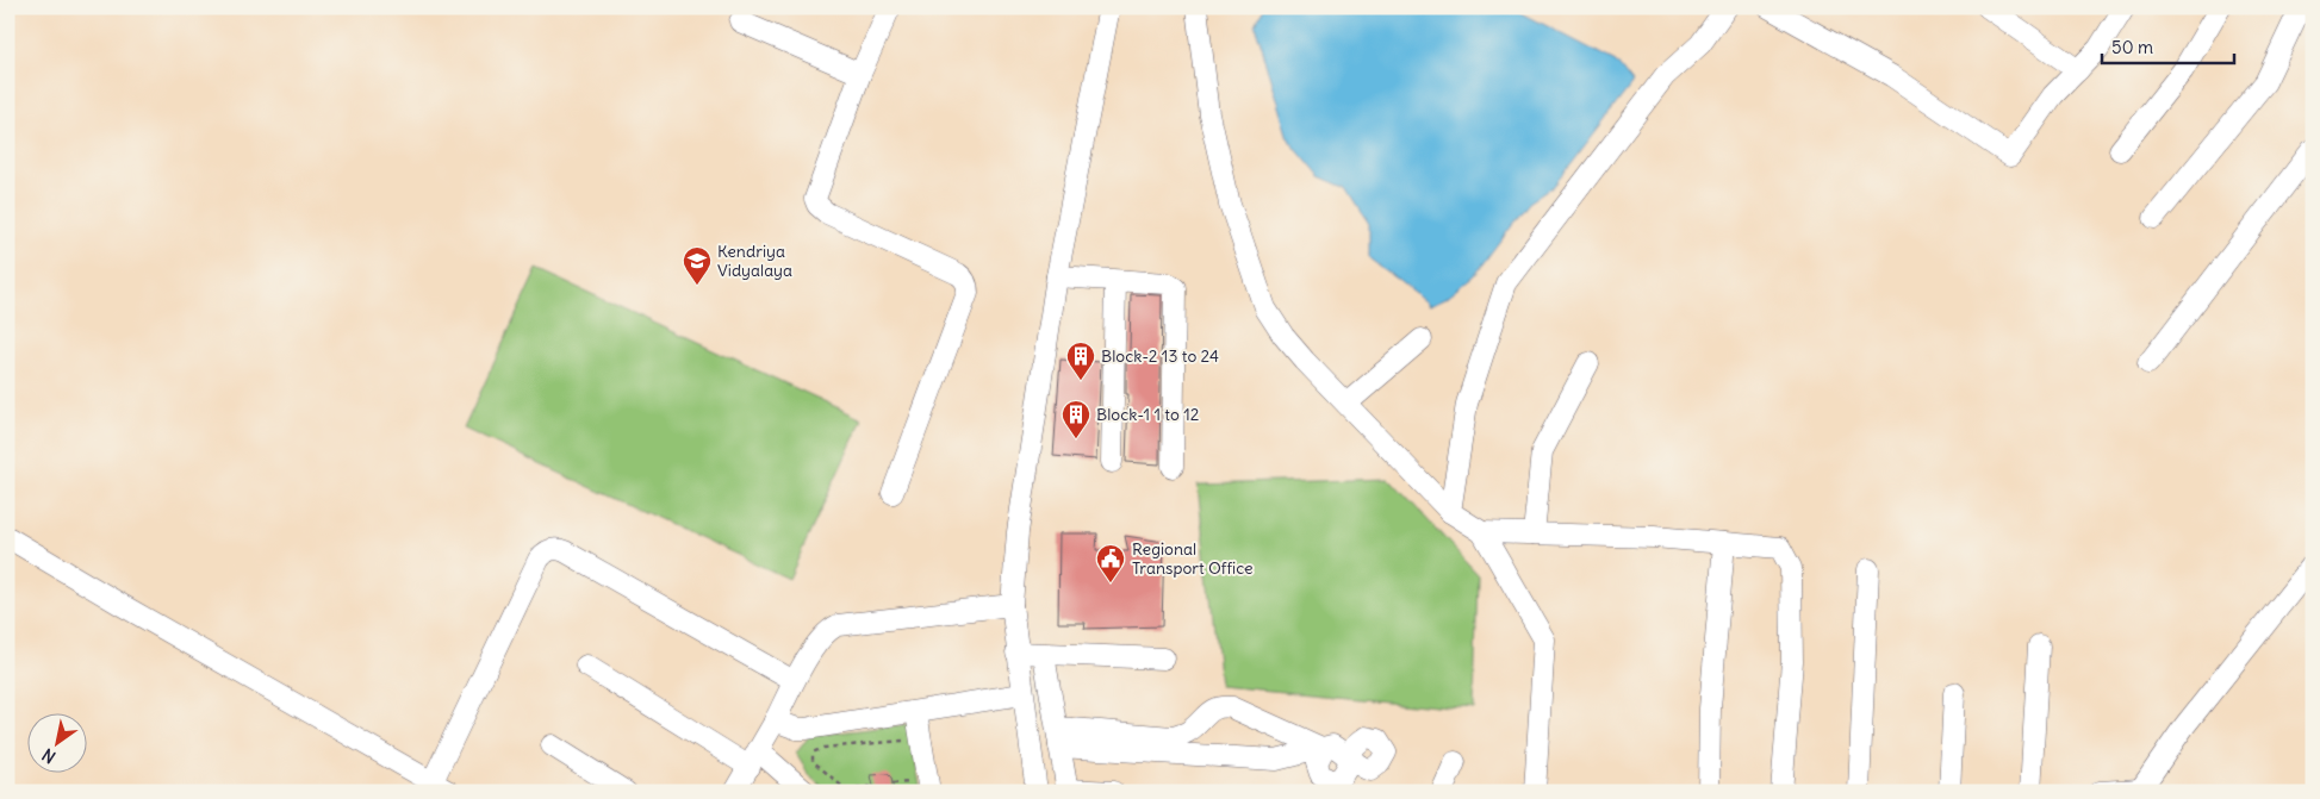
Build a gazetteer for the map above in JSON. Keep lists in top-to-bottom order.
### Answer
{
  "places": {
    "school or university": ["Kendriya Vidyalaya"],
    "building": ["Block-2 13 to 24", "Block-1 1 to 12"],
    "public building": ["Regional Transport Office"]
  },
  "scale_bar": "50 m",
  "north": "bottom left"
}
